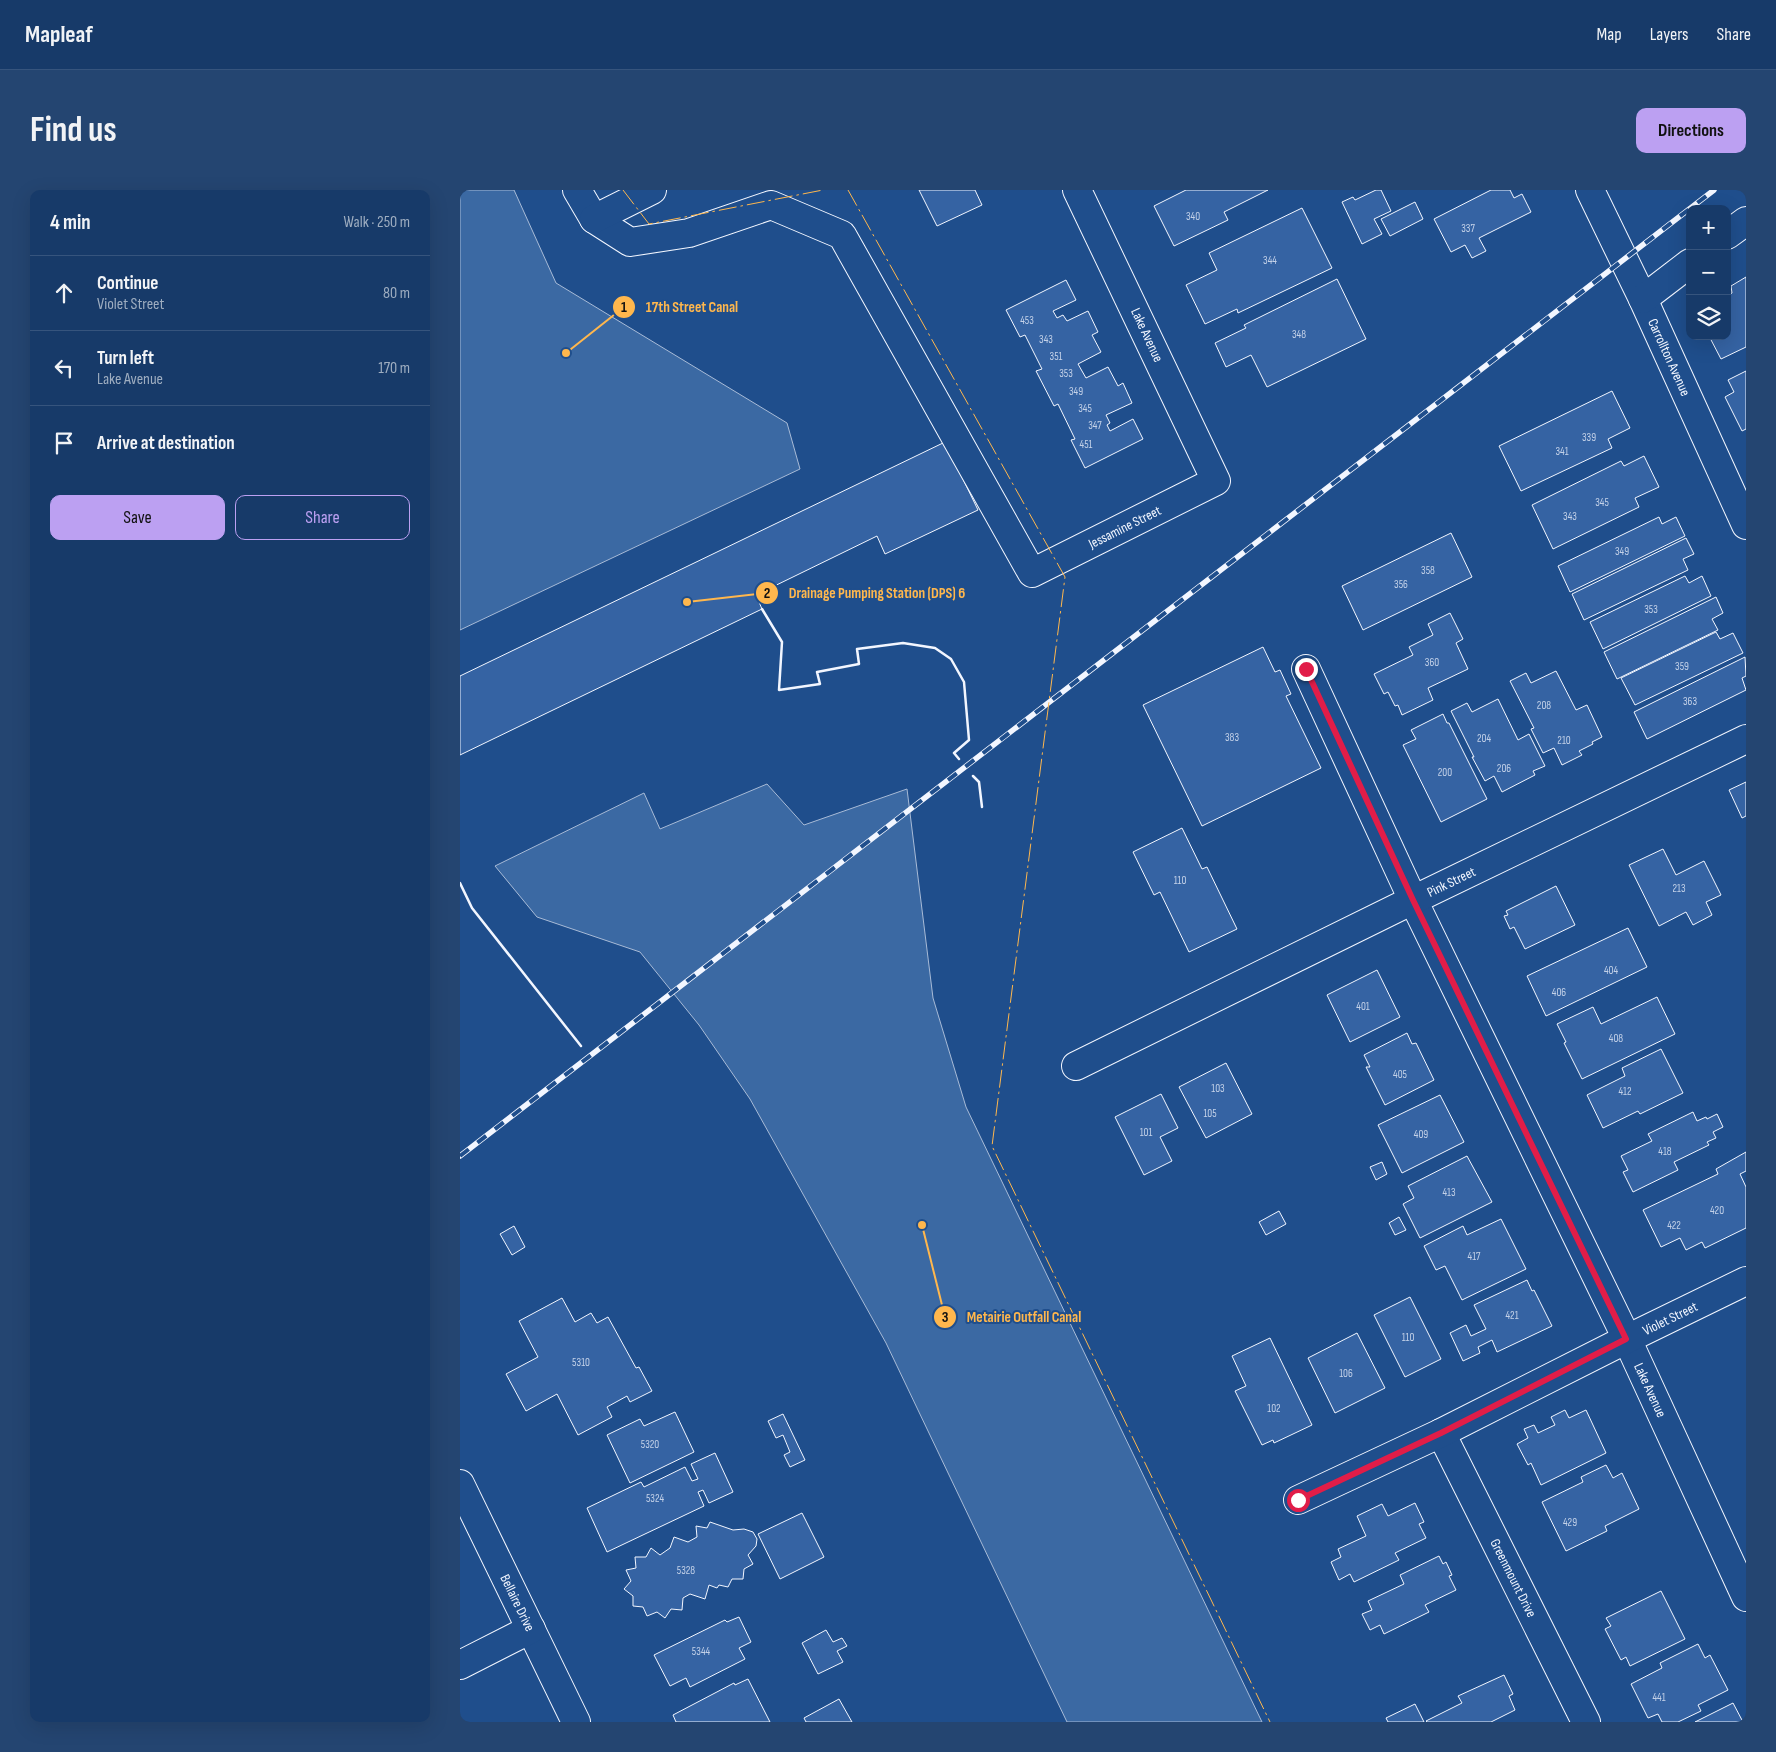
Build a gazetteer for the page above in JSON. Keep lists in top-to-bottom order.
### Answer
{
  "streets": {
    "street": [
      "Lake Avenue",
      "Carrollton Avenue",
      "Jessamine Street",
      "Pink Street",
      "Violet Street",
      "Greenmount Drive",
      "Bellaire Drive"
    ]
  },
  "crossings": [
    ["Lake Avenue", "Jessamine Street"],
    ["Lake Avenue", "Pink Street"],
    ["Lake Avenue", "Violet Street"],
    ["Violet Street", "Greenmount Drive"]
  ],
  "places": ["17th Street Canal", "Drainage Pumping Station (DPS) 6", "Metairie Outfall Canal"],
  "house_numbers": [
    "340",
    "337",
    "344",
    "453",
    "348",
    "343",
    "351",
    "353",
    "349",
    "345",
    "347",
    "339",
    "451",
    "341",
    "345",
    "343",
    "349",
    "358",
    "356",
    "353",
    "360",
    "359",
    "363",
    "208",
    "383",
    "204",
    "210",
    "206",
    "200",
    "110",
    "213",
    "404",
    "406",
    "401",
    "408",
    "405",
    "103",
    "412",
    "105",
    "101",
    "409",
    "418",
    "413",
    "420",
    "422",
    "417",
    "421",
    "110",
    "5310",
    "106",
    "102",
    "5320",
    "5324",
    "429",
    "5328",
    "5344",
    "441"
  ],
  "page": {
    "header": "Mapleaf",
    "nav": ["Map", "Layers", "Share"],
    "buttons": [
      "Directions",
      ["Save", "Share"]
    ],
    "title": "Find us",
    "heading": ["4 min", "Walk · 250 m"],
    "map_buttons": ["+", "−"],
    "list": [
      ["Continue", "Violet Street", "80 m"],
      ["Turn left", "Lake Avenue", "170 m"],
      "Arrive at destination"
    ]
  }
}
